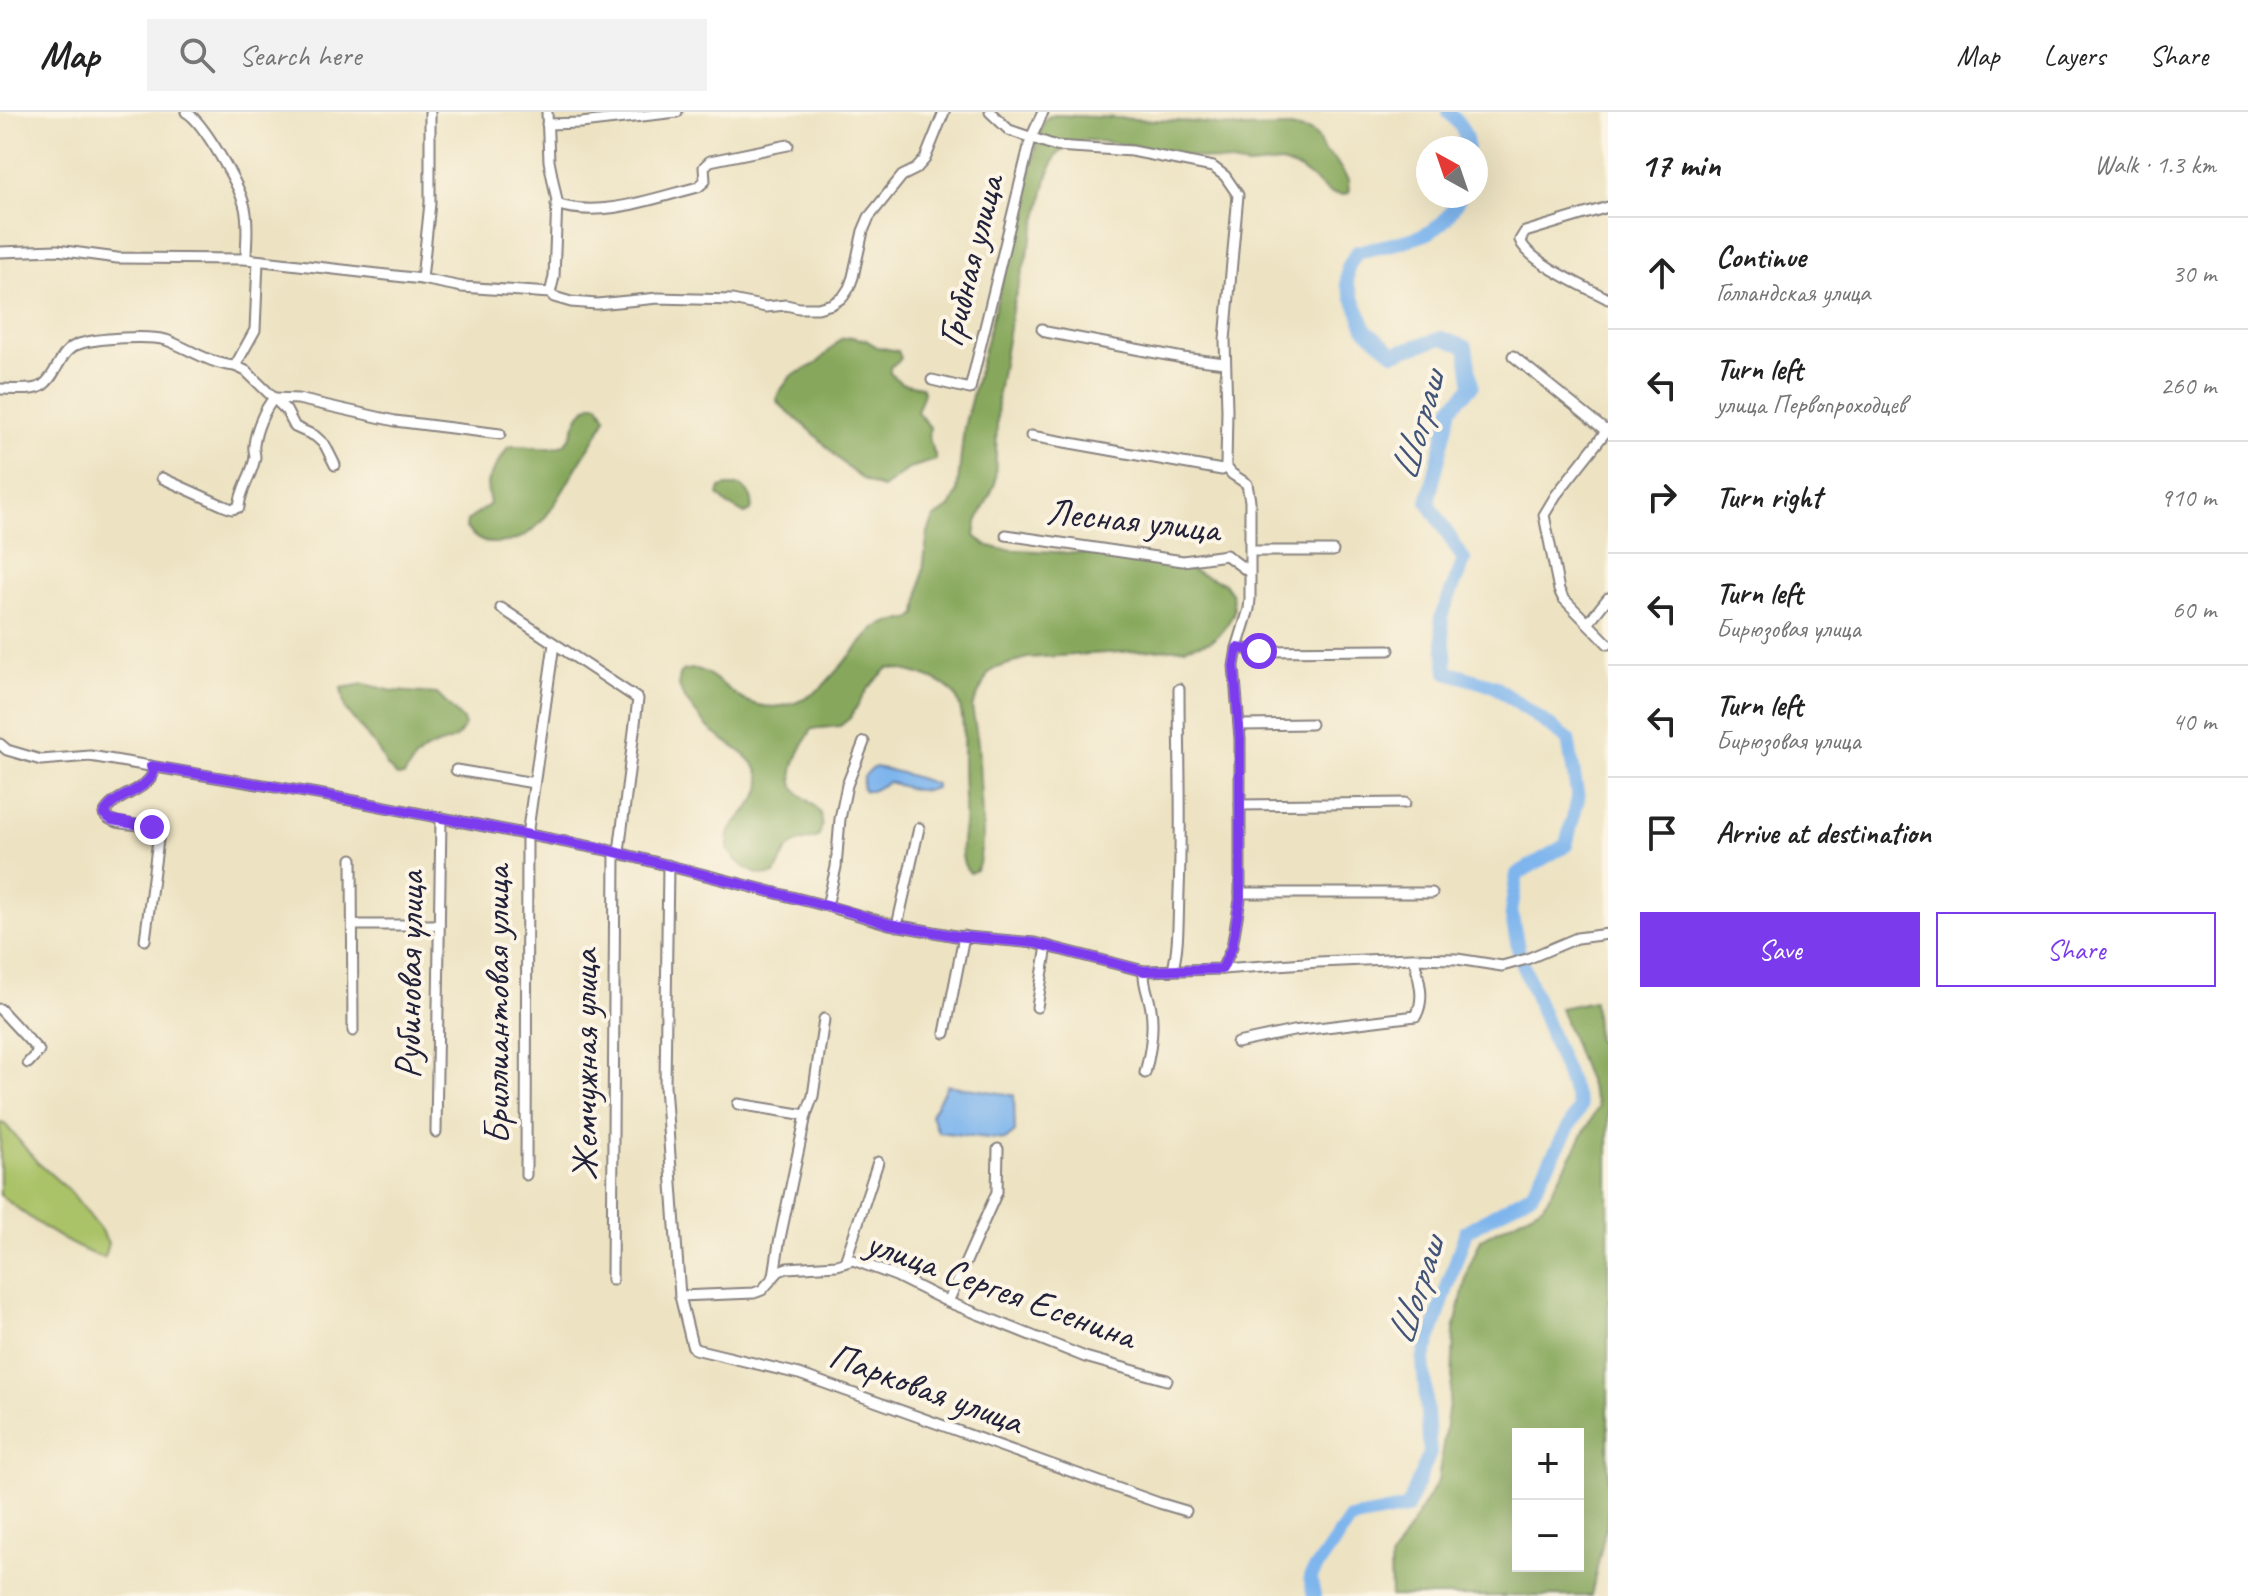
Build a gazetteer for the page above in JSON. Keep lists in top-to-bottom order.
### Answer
{
  "streets": {
    "street": [
      "Грибная улица",
      "Лесная улица",
      "Рубиновая улица",
      "Бриллиантовая улица",
      "Жемчужная улица",
      "улица Сергея Есенина",
      "Парковая улица"
    ]
  },
  "crossings": [
    ["Бриллиантовая улица", "Жемчужная улица"],
    ["улица Сергея Есенина", "Парковая улица"]
  ],
  "water": ["Шограш"],
  "north": "top left",
  "page": {
    "header": "Map",
    "search": "Search here",
    "nav": ["Map", "Layers", "Share"],
    "heading": ["17 min", "Walk · 1.3 km"],
    "list": [
      ["Continue", "Голландская улица", "30 m"],
      ["Turn left", "улица Первопроходцев", "260 m"],
      ["Turn right", "910 m"],
      ["Turn left", "Бирюзовая улица", "60 m"],
      ["Turn left", "Бирюзовая улица", "40 m"],
      "Arrive at destination"
    ],
    "buttons": ["Save", "Share"],
    "map_buttons": ["+", "−"]
  }
}
